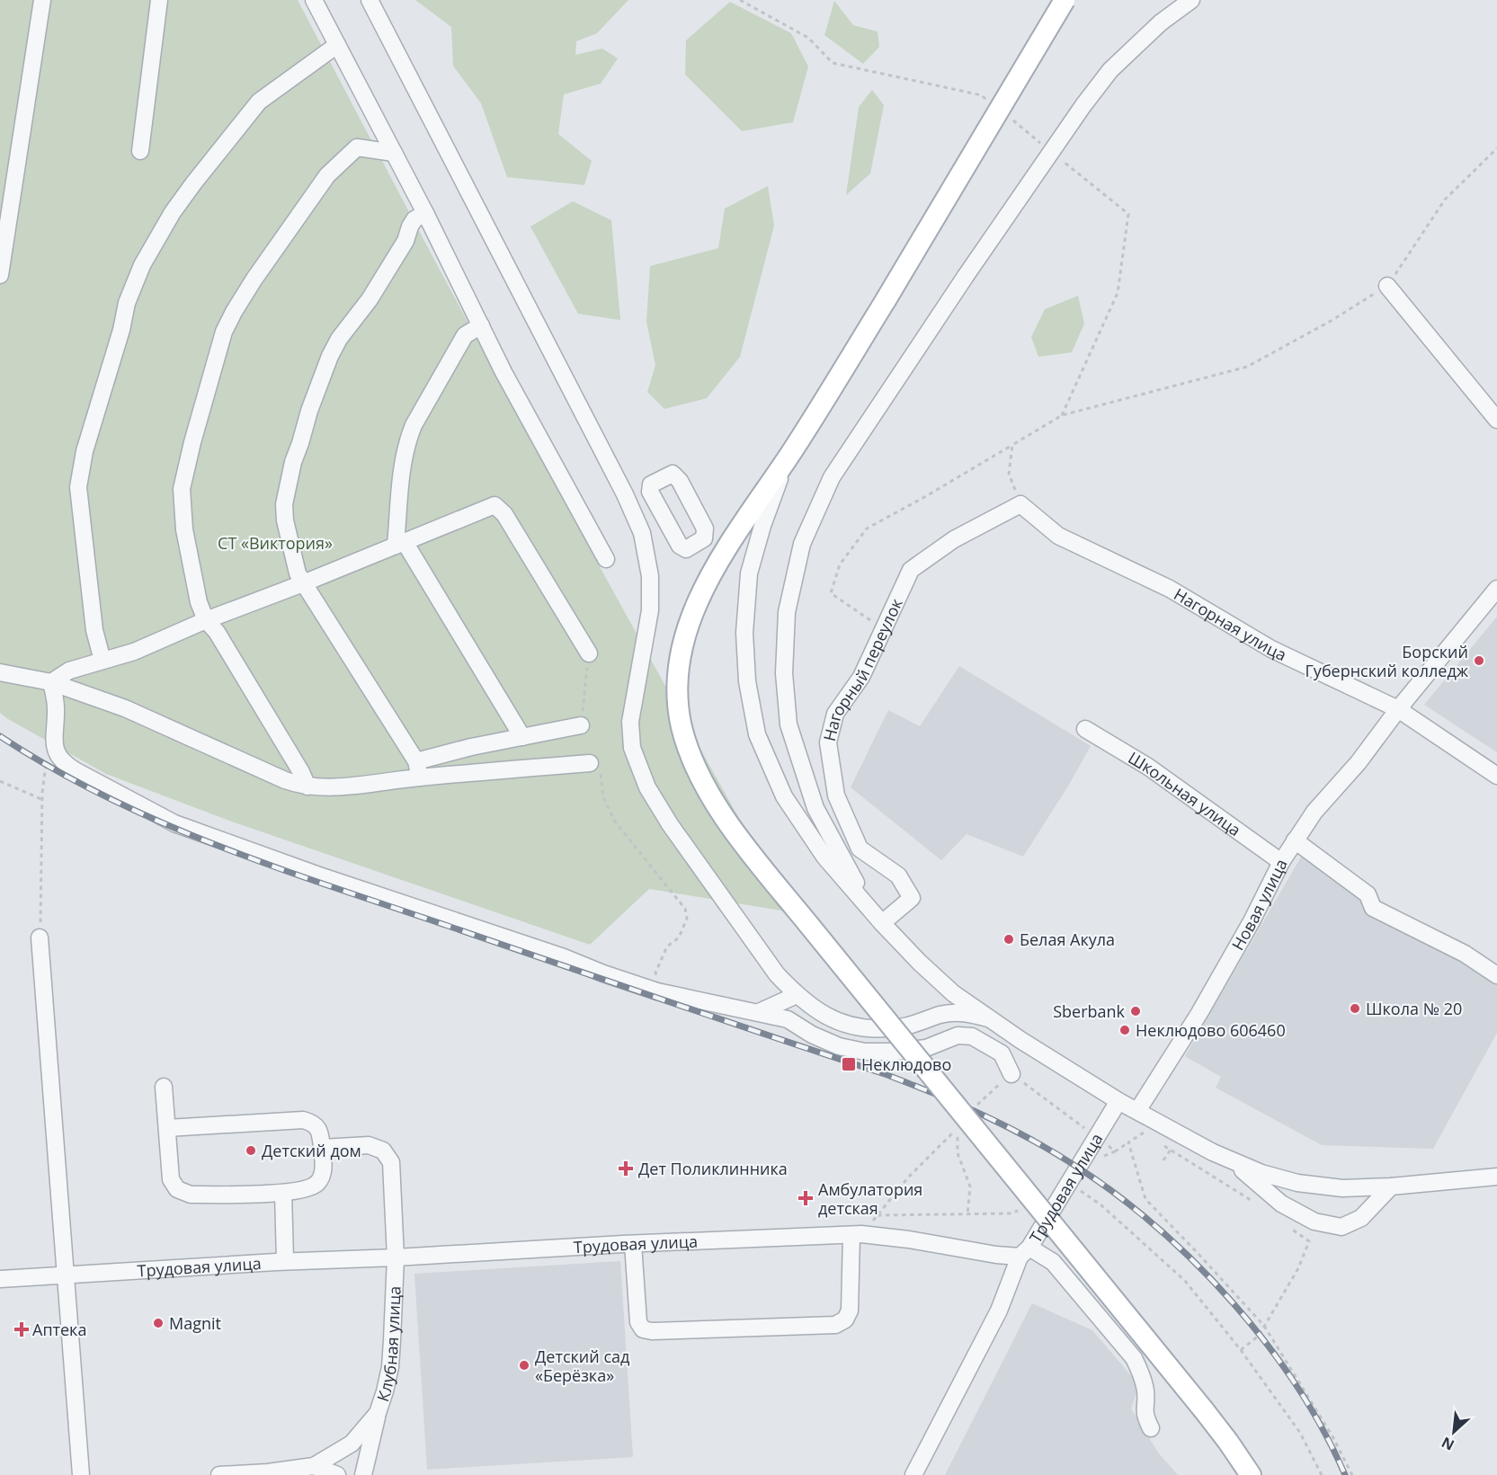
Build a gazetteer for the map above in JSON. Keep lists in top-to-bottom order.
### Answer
{
  "streets": {
    "street": [
      "Нагорная улица",
      "Нагорный переулок",
      "Школьная улица",
      "Новая улица",
      "Трудовая улица",
      "Клубная улица"
    ]
  },
  "crossings": [
    ["Нагорная улица", "Нагорный переулок"],
    ["Нагорная улица", "Новая улица"],
    ["Школьная улица", "Новая улица"],
    ["Трудовая улица", "Клубная улица"]
  ],
  "parks": ["СТ «Виктория»"],
  "places": {
    "other": [
      "Борский Губернский колледж",
      "Белая Акула",
      "Школа № 20",
      "Sberbank",
      "Неклюдово 606460",
      "Детский дом",
      "Magnit",
      "Детский сад «Берёзка»"
    ],
    "transit": ["Неклюдово"],
    "health": ["Дет Поликлинника", "Амбулатория детская", "Аптека"]
  },
  "north": "bottom left"
}
